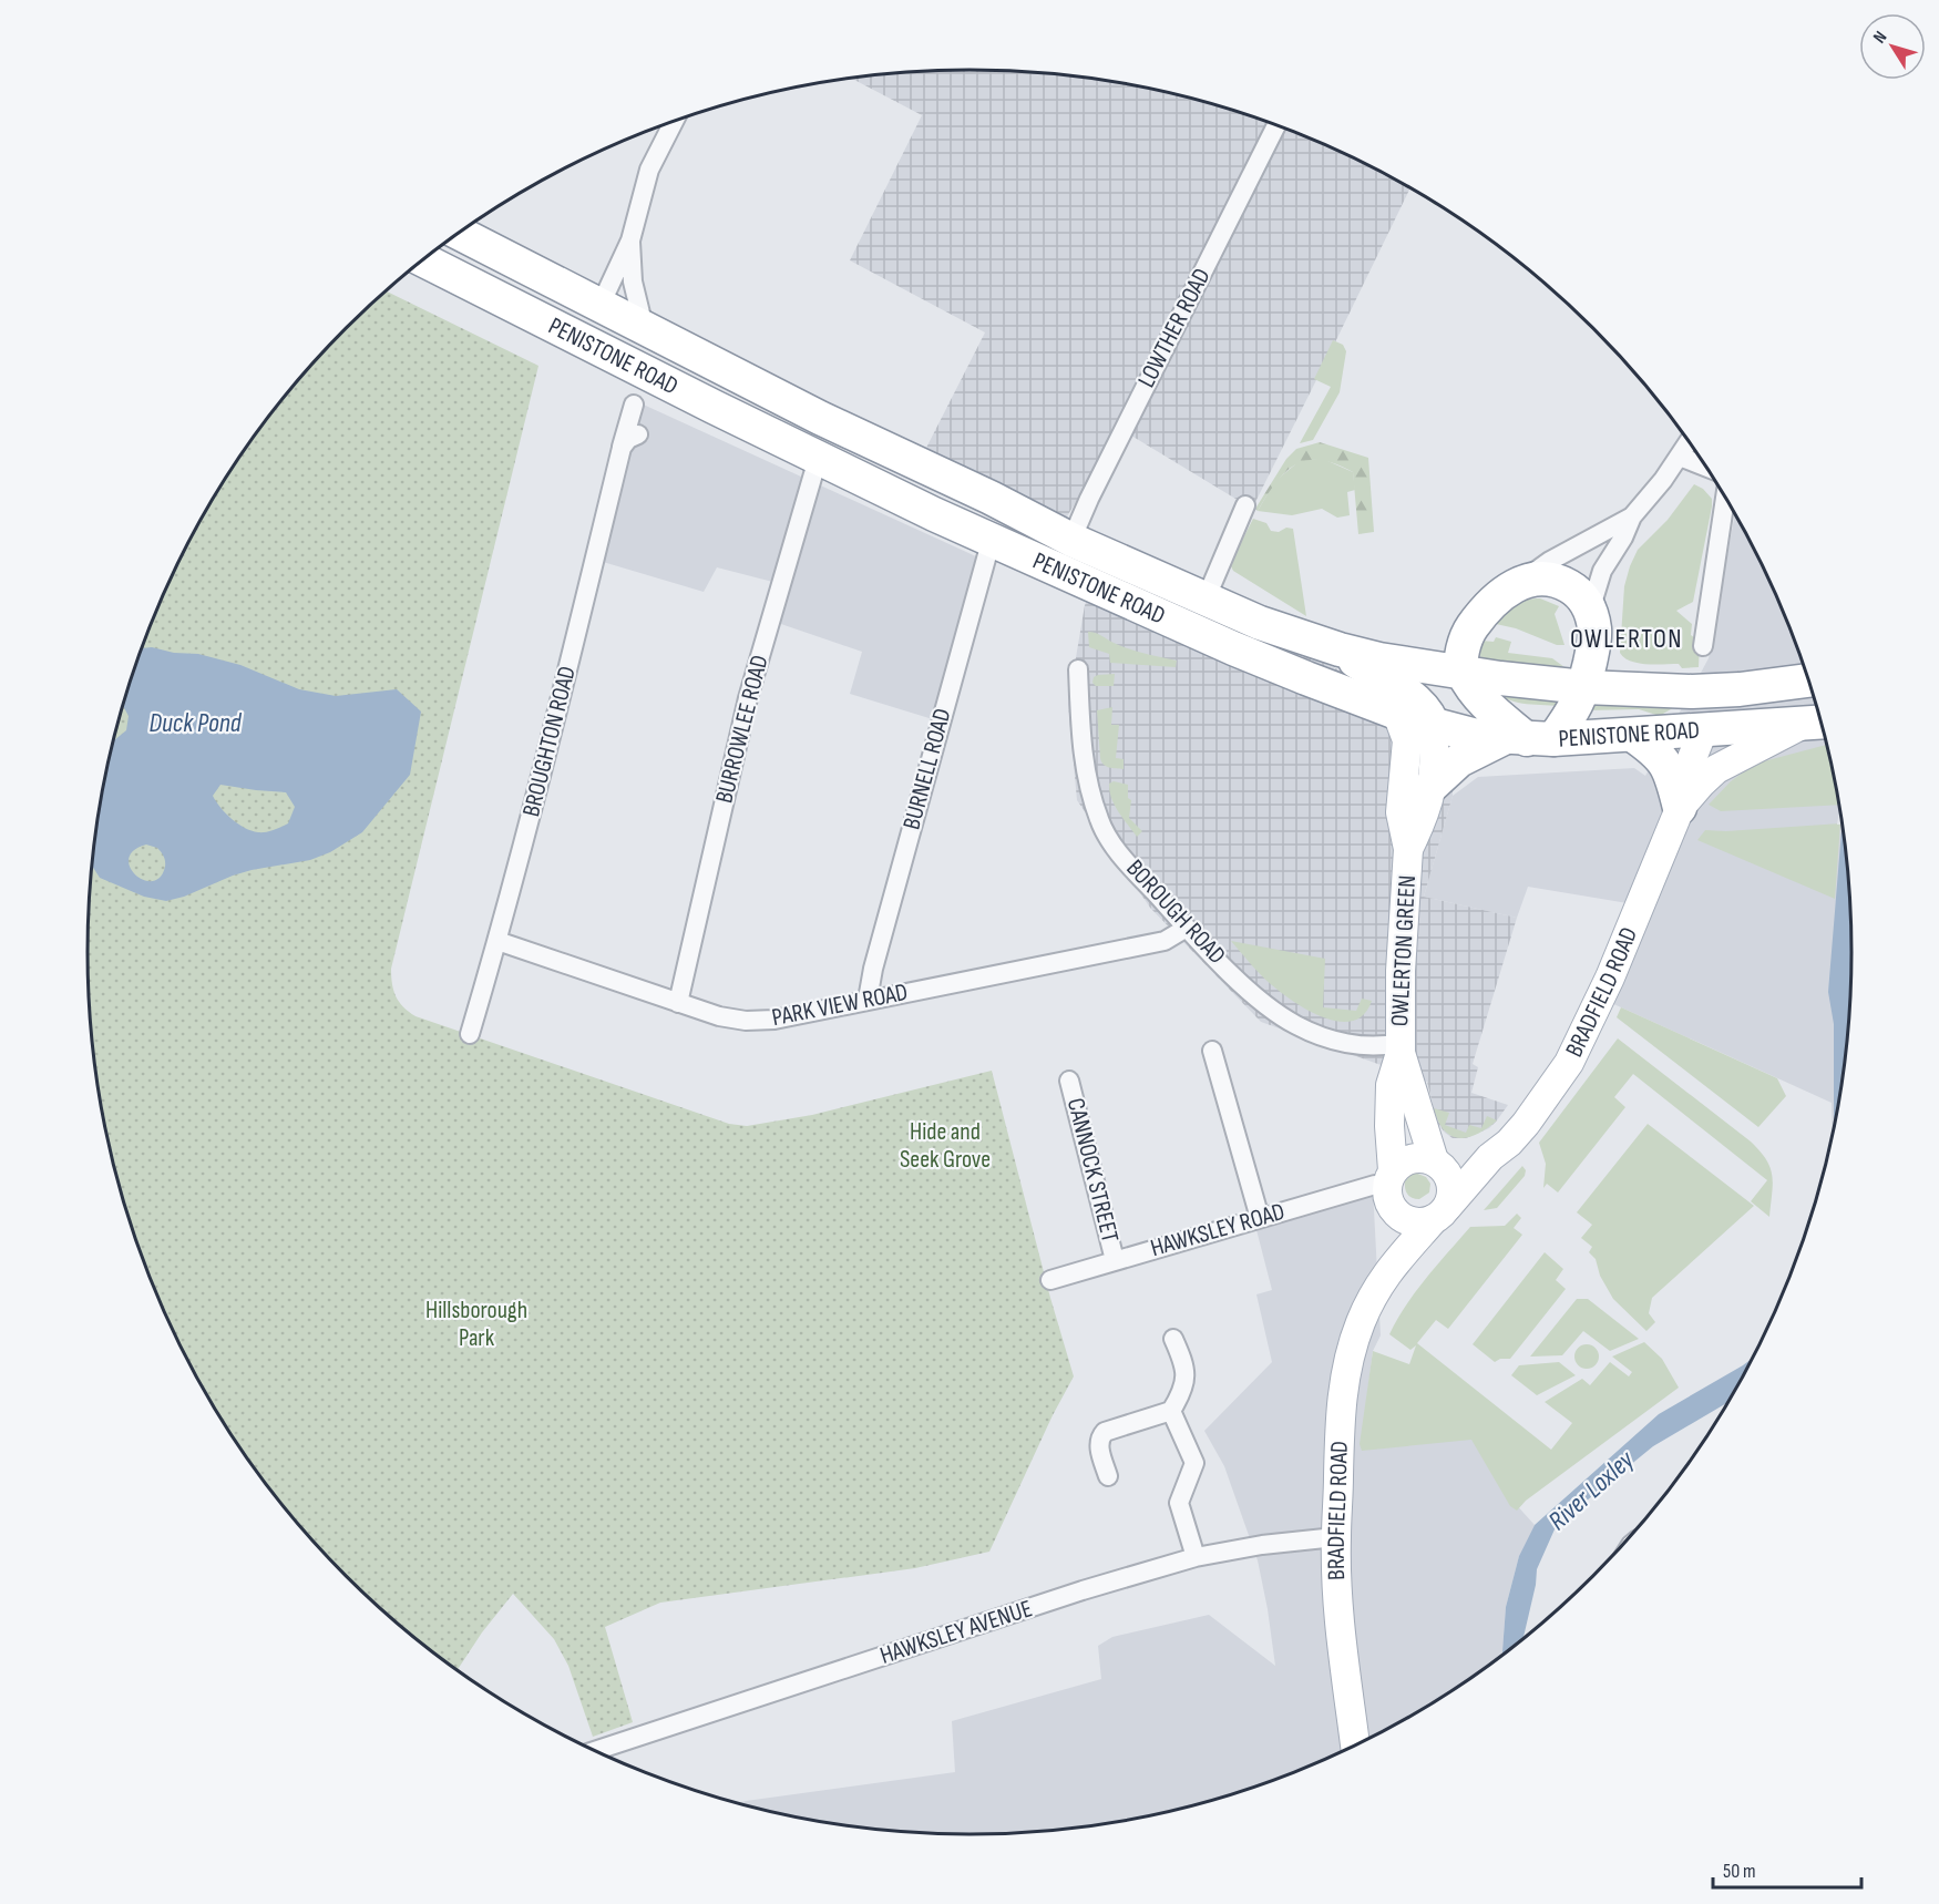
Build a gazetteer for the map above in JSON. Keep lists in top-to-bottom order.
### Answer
{
  "streets": {
    "highway": ["PENISTONE ROAD"],
    "main road": ["OWLERTON GREEN", "BRADFIELD ROAD"],
    "street": [
      "LOWTHER ROAD",
      "BURROWLEE ROAD",
      "BROUGHTON ROAD",
      "BURNELL ROAD",
      "BOROUGH ROAD",
      "PARK VIEW ROAD",
      "CANNOCK STREET",
      "HAWKSLEY ROAD",
      "HAWKSLEY AVENUE"
    ]
  },
  "crossings": [
    ["LOWTHER ROAD", "PENISTONE ROAD"],
    ["PENISTONE ROAD", "BURROWLEE ROAD"],
    ["PENISTONE ROAD", "BURNELL ROAD"],
    ["PENISTONE ROAD", "OWLERTON GREEN"],
    ["BURROWLEE ROAD", "PARK VIEW ROAD"],
    ["BROUGHTON ROAD", "PARK VIEW ROAD"],
    ["BURNELL ROAD", "PARK VIEW ROAD"],
    ["BOROUGH ROAD", "OWLERTON GREEN"],
    ["BOROUGH ROAD", "PARK VIEW ROAD"],
    ["OWLERTON GREEN", "BRADFIELD ROAD"],
    ["OWLERTON GREEN", "HAWKSLEY ROAD"],
    ["BRADFIELD ROAD", "HAWKSLEY ROAD"],
    ["BRADFIELD ROAD", "HAWKSLEY AVENUE"],
    ["CANNOCK STREET", "HAWKSLEY ROAD"]
  ],
  "districts": ["OWLERTON"],
  "water": ["Duck Pond", "River Loxley"],
  "parks": ["Hide and Seek Grove", "Hillsborough Park"],
  "scale_bar": "50 m",
  "north": "top left"
}
